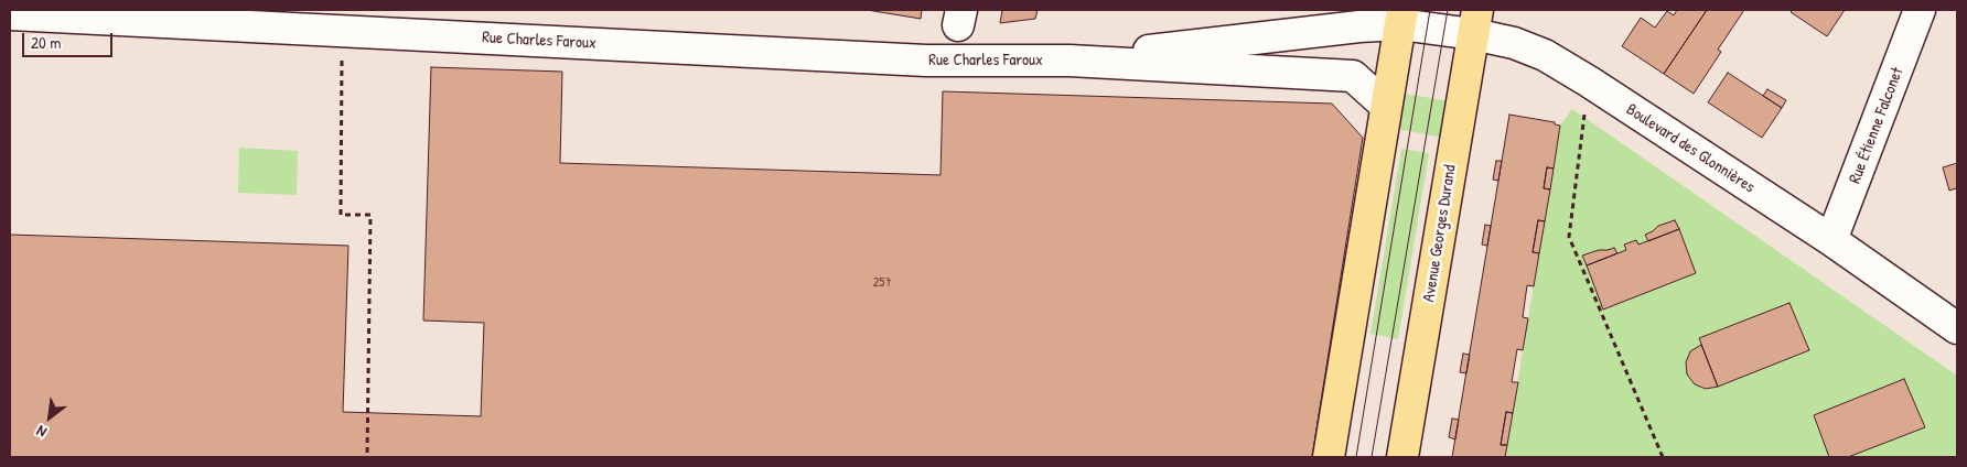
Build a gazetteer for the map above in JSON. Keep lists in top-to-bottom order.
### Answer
{
  "streets": {
    "main road": ["Avenue Georges Durand"],
    "street": ["Rue Charles Faroux", "Rue Étienne Falconet", "Boulevard des Glonnières"]
  },
  "crossings": [
    ["Rue Charles Faroux", "Boulevard des Glonnières"],
    ["Rue Étienne Falconet", "Boulevard des Glonnières"],
    ["Boulevard des Glonnières", "Avenue Georges Durand"]
  ],
  "house_numbers": ["257"],
  "scale_bar": "20 m",
  "north": "bottom left"
}
